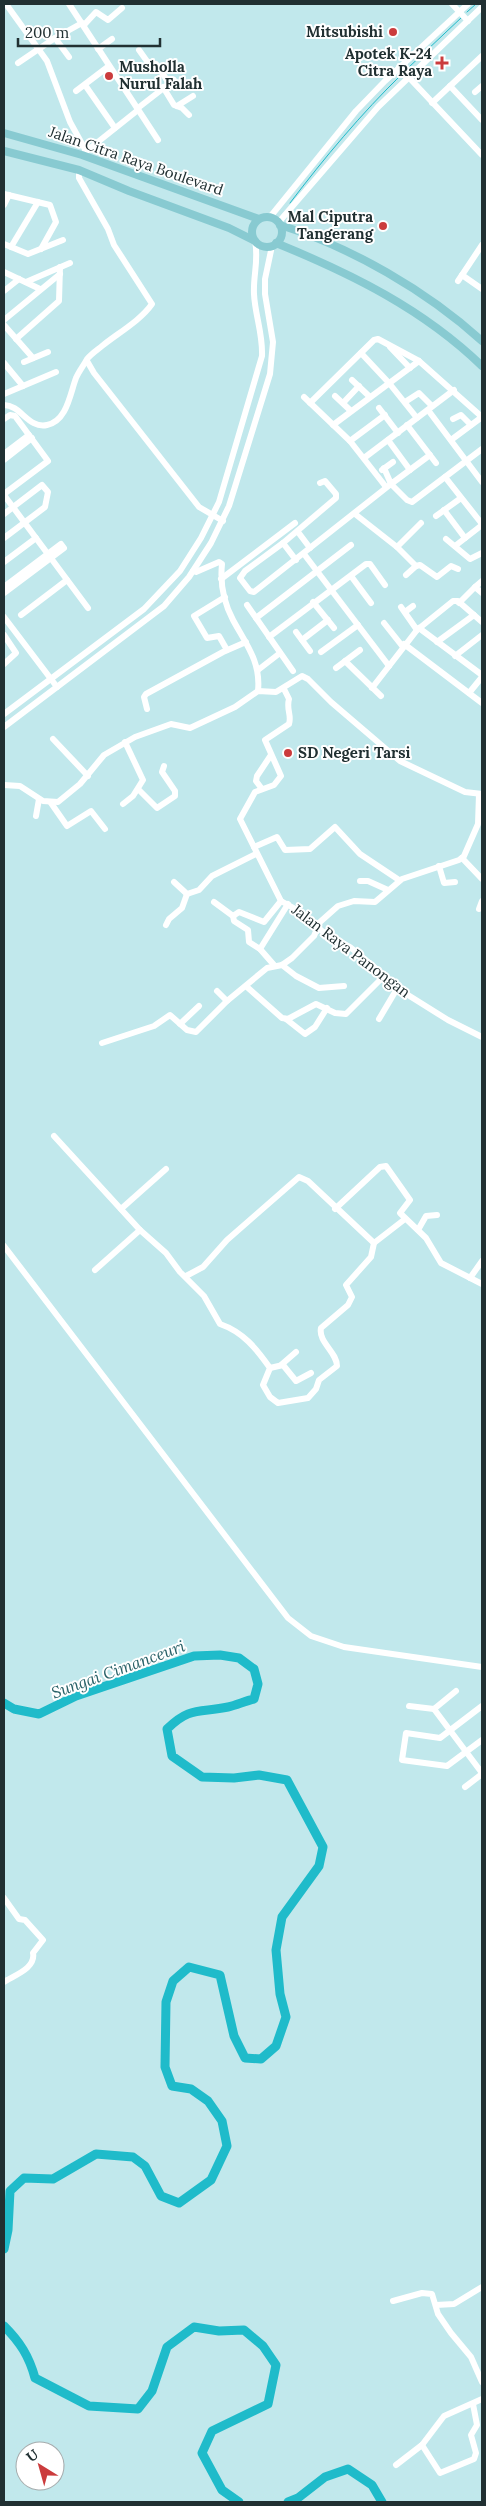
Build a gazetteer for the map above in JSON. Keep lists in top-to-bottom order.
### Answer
{
  "streets": {
    "main road": ["Jalan Citra Raya Boulevard"],
    "street": ["Jalan Raya Panongan"]
  },
  "water": ["Sungai Cimanceuri"],
  "places": {
    "other": [
      "Mitsubishi",
      "Musholla Nurul Falah",
      "Mal Ciputra Tangerang",
      "SD Negeri Tarsi"
    ],
    "health": ["Apotek K-24 Citra Raya"]
  },
  "scale_bar": "200 m",
  "north": "top left"
}
